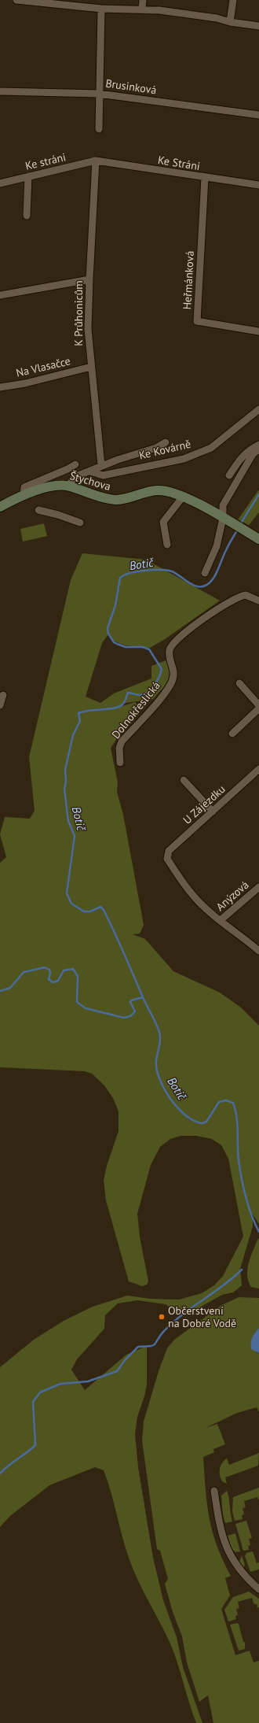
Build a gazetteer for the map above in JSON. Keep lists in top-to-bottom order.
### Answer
{
  "streets": {
    "street": [
      "Brusinková",
      "Ke stráni",
      "Ke Stráni",
      "Heřmánková",
      "K Průhonicům",
      "Na Vlasačce",
      "Ke Kovárně",
      "Štychova",
      "Dolnokřeslická",
      "U Zájezdku",
      "Anýzová"
    ]
  },
  "crossings": [
    ["Ke stráni", "Ke Stráni"],
    ["Ke stráni", "K Průhonicům"],
    ["Ke Stráni", "Heřmánková"],
    ["Ke Stráni", "K Průhonicům"],
    ["K Průhonicům", "Na Vlasačce"],
    ["U Zájezdku", "Anýzová"]
  ],
  "water": ["Botič"],
  "places": ["Občerstvení na Dobré Vodě"]
}
